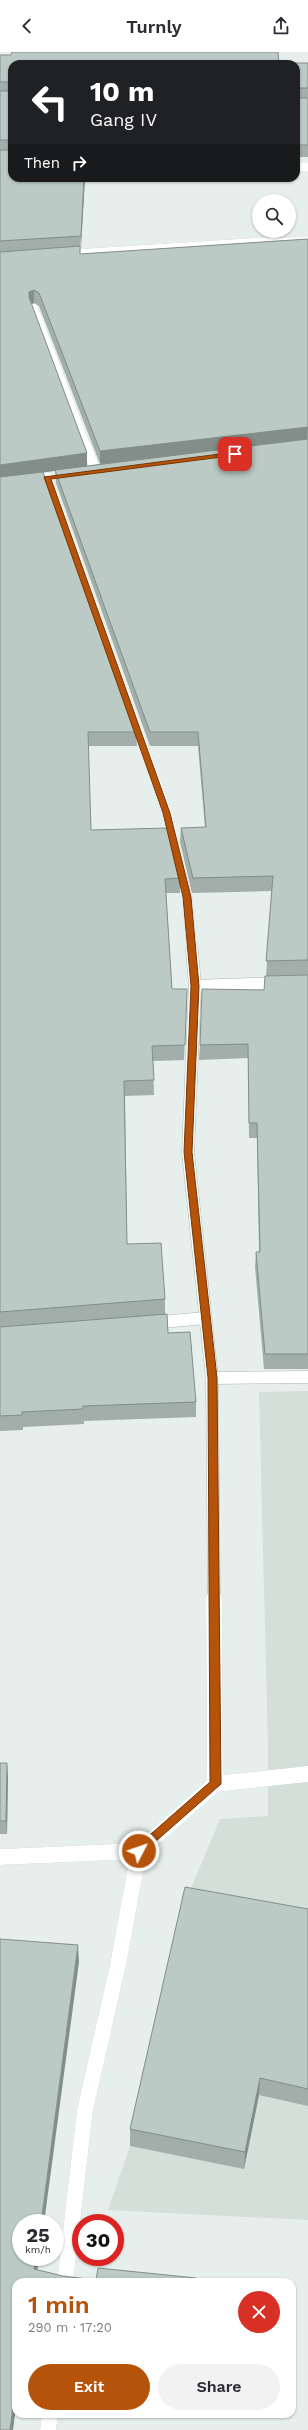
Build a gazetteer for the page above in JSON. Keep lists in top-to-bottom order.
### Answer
{
  "page": {
    "header": "Turnly",
    "turn": ["10 m", "Gang IV"],
    "then": "Then",
    "speed": "25 km/h",
    "limit": "30",
    "heading": ["1 min", "290 m · 17:20"],
    "buttons": ["Exit", "Share"]
  }
}
